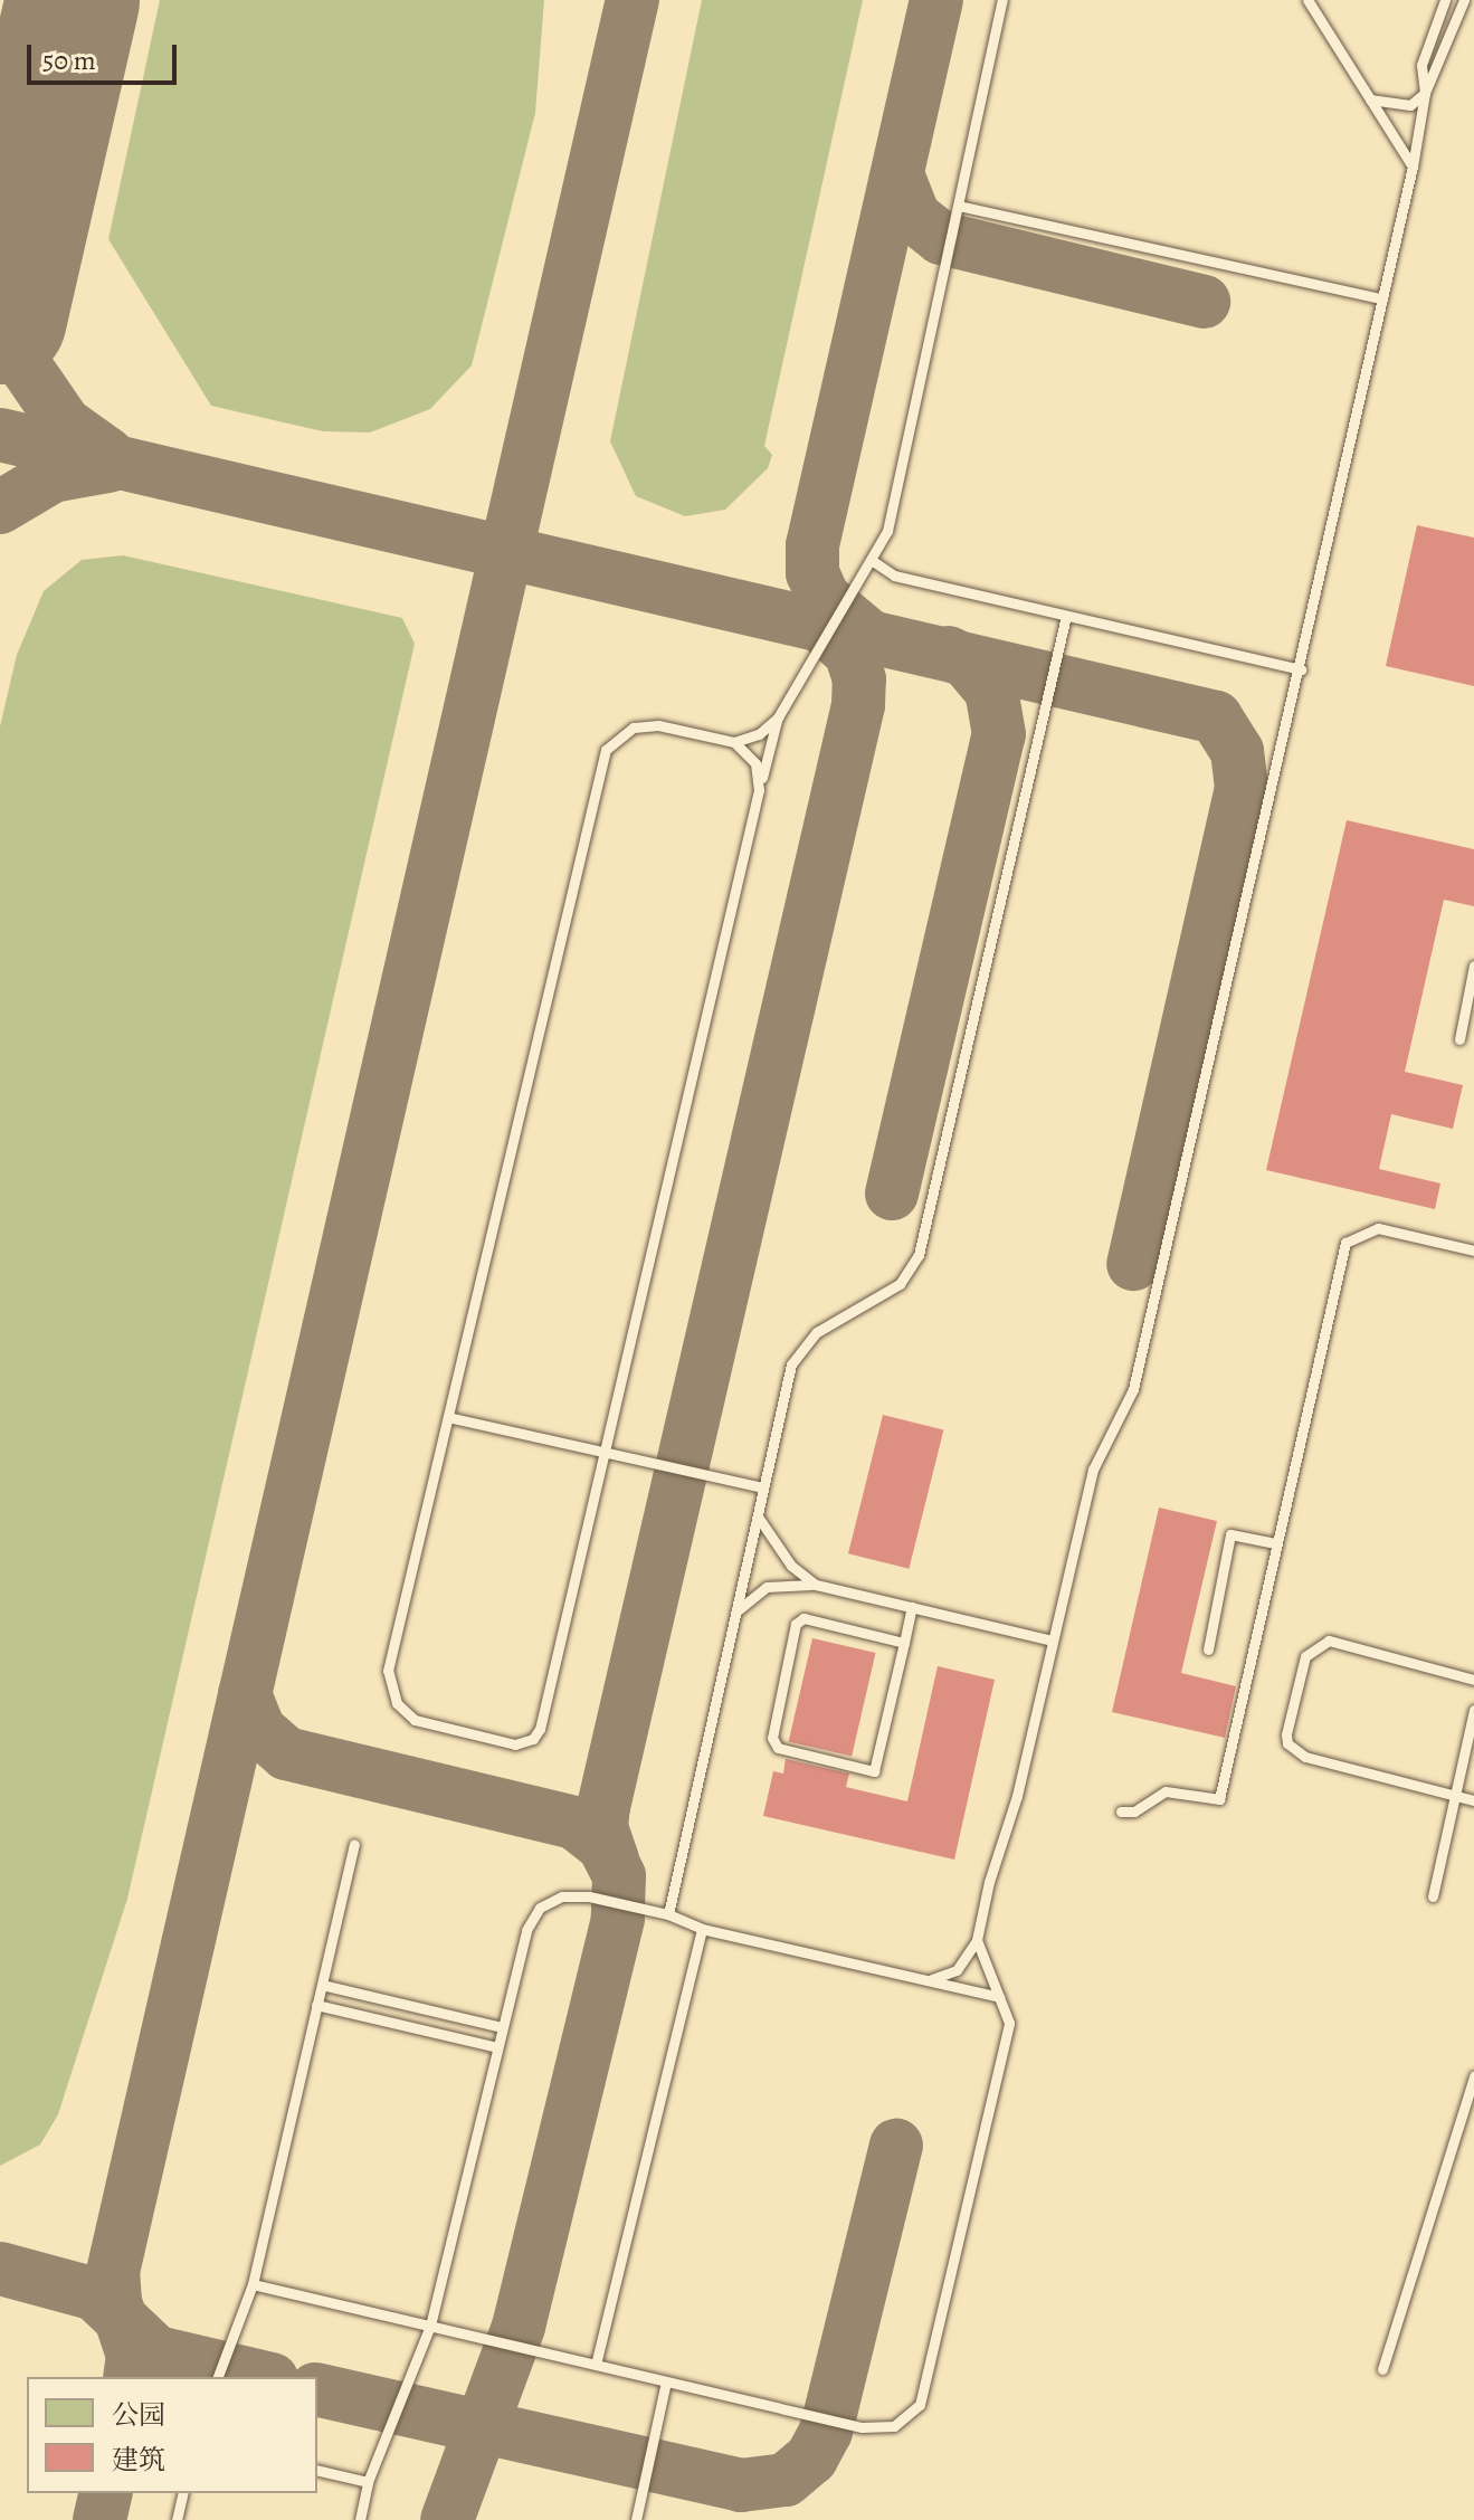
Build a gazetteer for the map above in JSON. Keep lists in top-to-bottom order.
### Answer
{
  "legend": ["公园", "建筑"],
  "scale_bar": "50 m"
}
